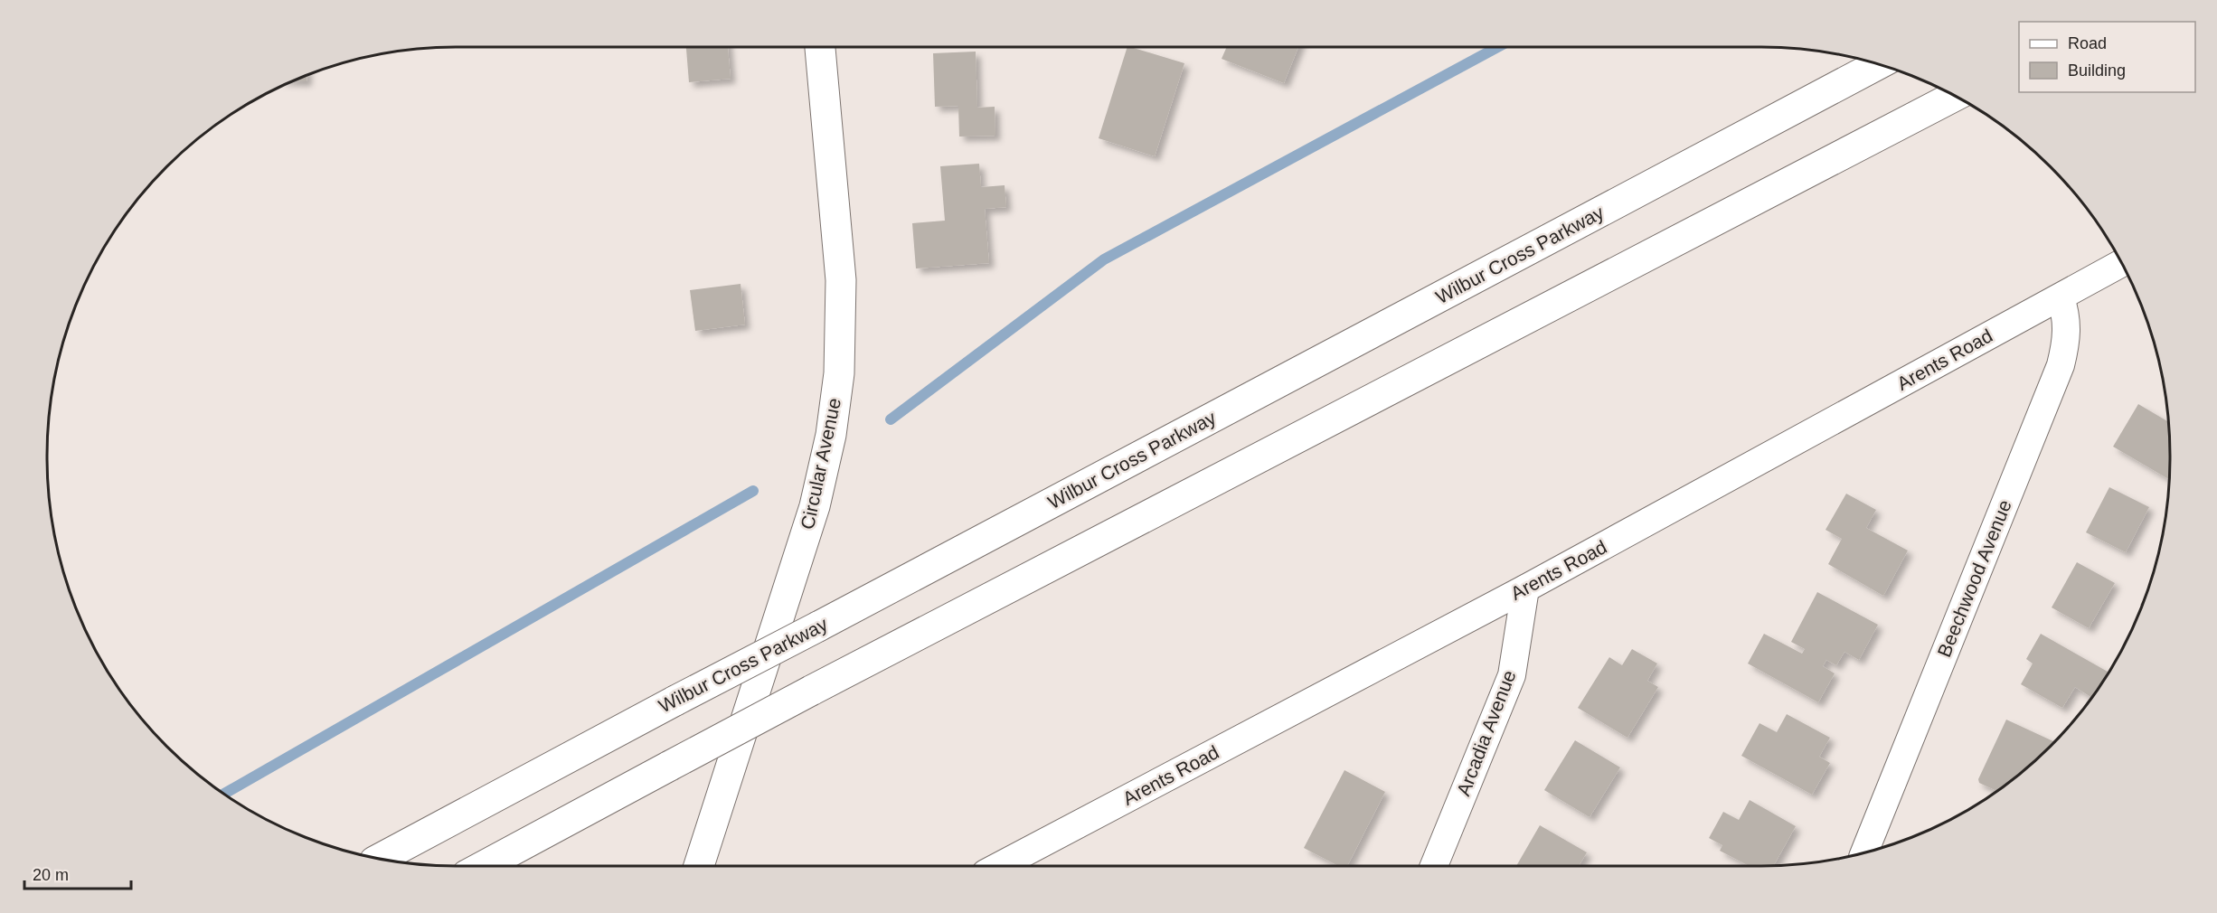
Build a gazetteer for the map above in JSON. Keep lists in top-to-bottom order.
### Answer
{
  "streets": {
    "main road": ["Wilbur Cross Parkway", "Circular Avenue"],
    "street": ["Arents Road", "Beechwood Avenue", "Arcadia Avenue"]
  },
  "crossings": [
    ["Arents Road", "Beechwood Avenue"],
    ["Arents Road", "Arcadia Avenue"]
  ],
  "legend": ["Road", "Building"],
  "scale_bar": "20 m"
}
